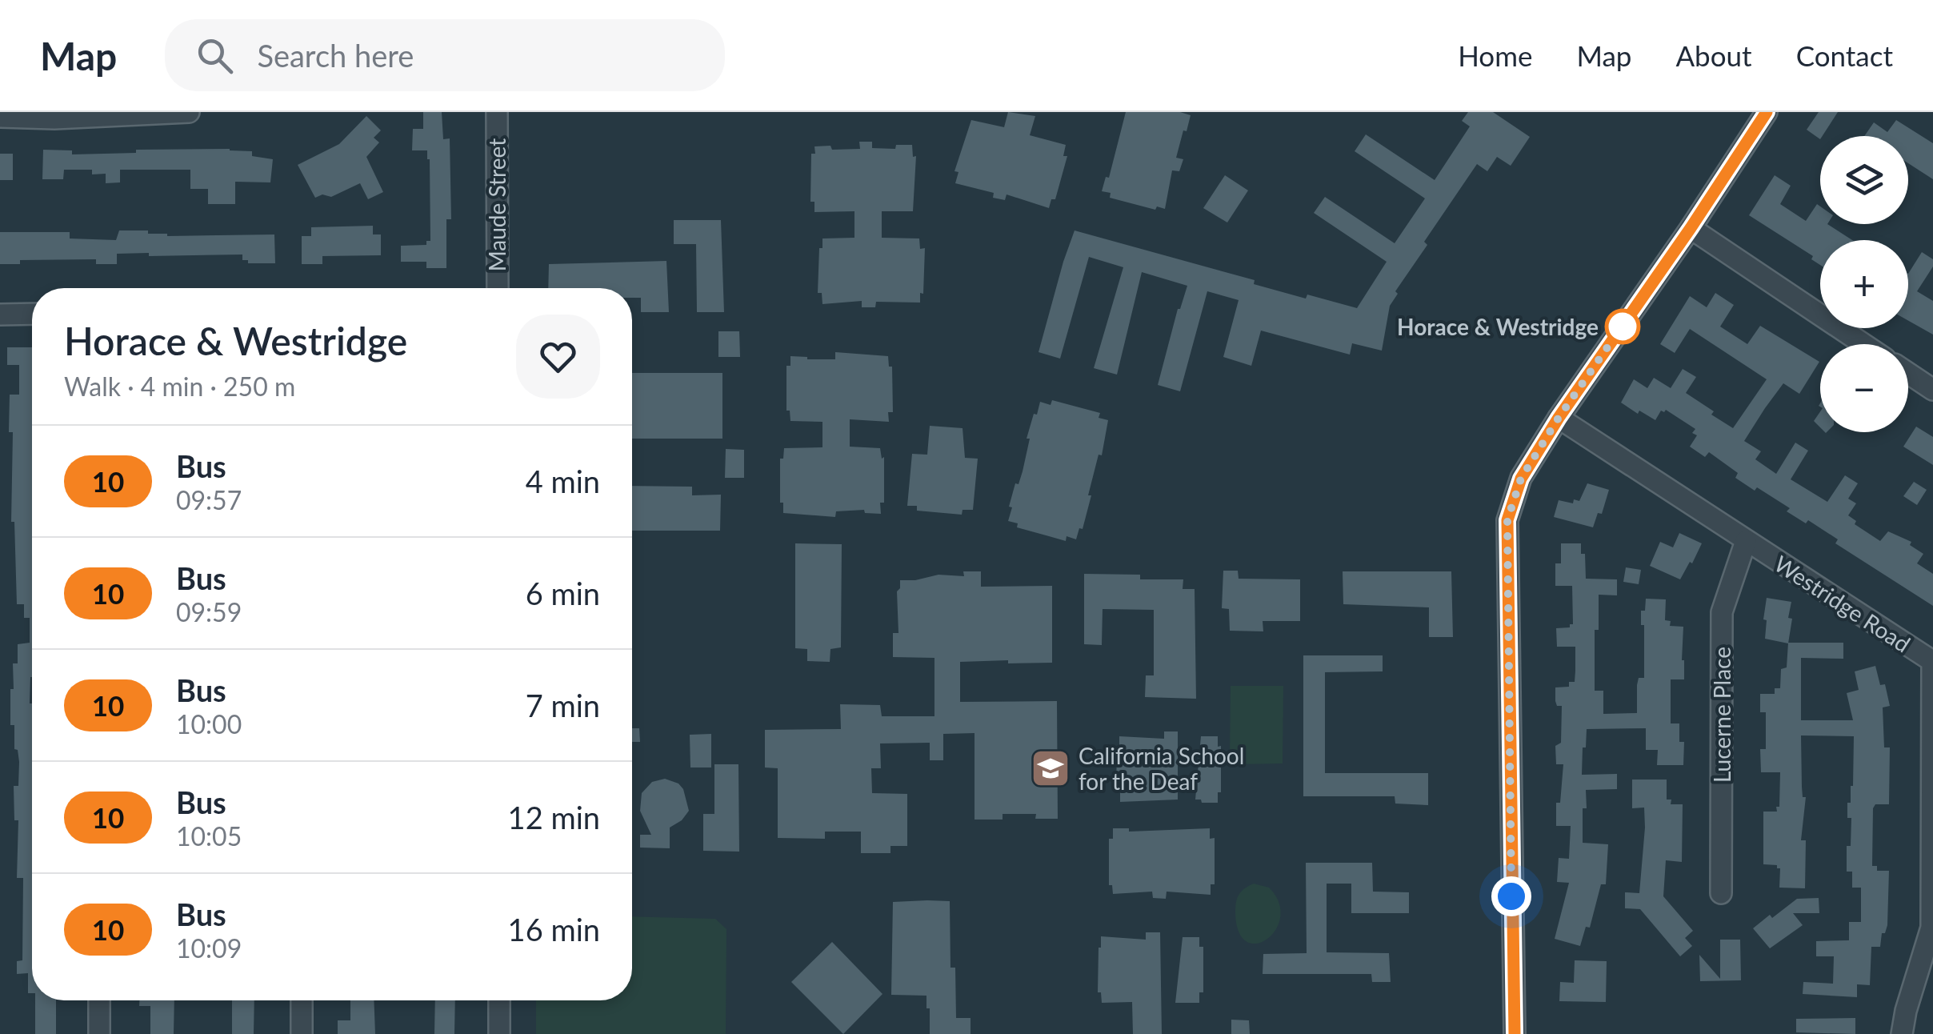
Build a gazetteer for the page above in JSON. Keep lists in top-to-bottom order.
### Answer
{
  "streets": {
    "street": ["Maude Street", "Westridge Road", "Lucerne Place"]
  },
  "crossings": [
    ["Westridge Road", "Lucerne Place"]
  ],
  "places": {
    "other": ["Horace & Westridge"],
    "school or university": ["California School for the Deaf"]
  },
  "lines": ["bus line 10"],
  "page": {
    "header": "Map",
    "search": "Search here",
    "nav": [
      "Home",
      "Map",
      "About",
      "Contact"
    ],
    "map_buttons": ["+", "−"],
    "heading": ["Horace & Westridge", "Walk · 4 min · 250 m"],
    "list": [
      {
        "mark": "10",
        "name": "Bus",
        "note": "09:57",
        "value": "4 min"
      },
      {
        "mark": "10",
        "name": "Bus",
        "note": "09:59",
        "value": "6 min"
      },
      {
        "mark": "10",
        "name": "Bus",
        "note": "10:00",
        "value": "7 min"
      },
      {
        "mark": "10",
        "name": "Bus",
        "note": "10:05",
        "value": "12 min"
      },
      {
        "mark": "10",
        "name": "Bus",
        "note": "10:09",
        "value": "16 min"
      }
    ]
  }
}
